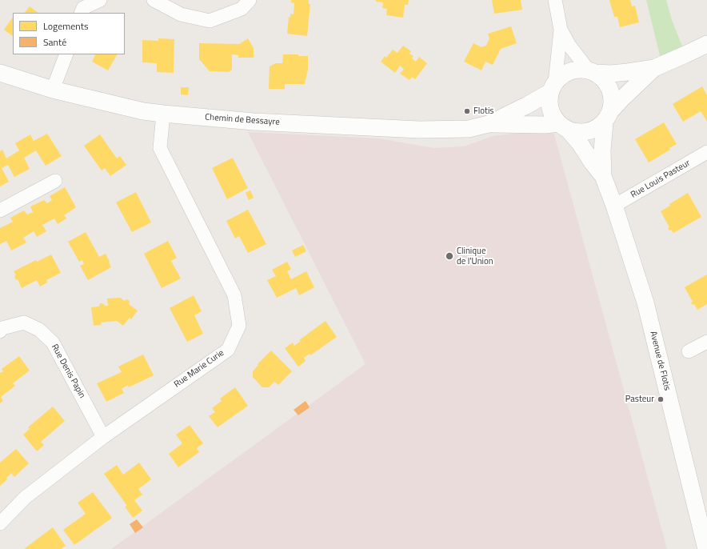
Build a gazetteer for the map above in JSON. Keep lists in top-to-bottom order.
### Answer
{
  "streets": {
    "street": [
      "Chemin de Bessayre",
      "Rue Louis Pasteur",
      "Avenue de Flotis",
      "Rue Marie Curie",
      "Rue Denis Papin"
    ]
  },
  "crossings": [
    ["Chemin de Bessayre", "Avenue de Flotis"],
    ["Chemin de Bessayre", "Rue Marie Curie"],
    ["Rue Louis Pasteur", "Avenue de Flotis"],
    ["Rue Marie Curie", "Rue Denis Papin"]
  ],
  "places": ["Flotis", "Clinique de l'Union", "Pasteur"],
  "legend": ["Logements", "Santé"]
}
